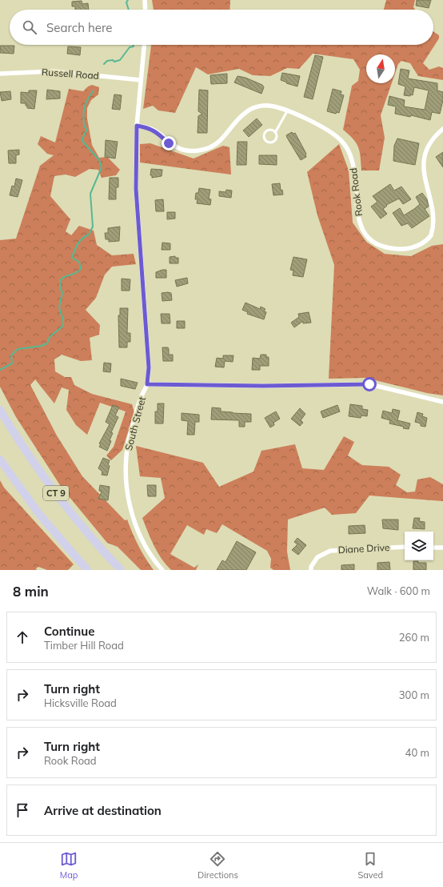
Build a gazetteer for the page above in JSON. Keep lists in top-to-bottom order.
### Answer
{
  "streets": {
    "highway": ["CT 9"],
    "street": [
      "Russell Road",
      "Rook Road",
      "South Street",
      "Diane Drive"
    ]
  },
  "north": "top",
  "page": {
    "search": "Search here",
    "heading": ["8 min", "Walk · 600 m"],
    "list": [
      ["Continue", "Timber Hill Road", "260 m"],
      ["Turn right", "Hicksville Road", "300 m"],
      ["Turn right", "Rook Road", "40 m"],
      "Arrive at destination"
    ],
    "nav": ["Map", "Directions", "Saved"]
  }
}
